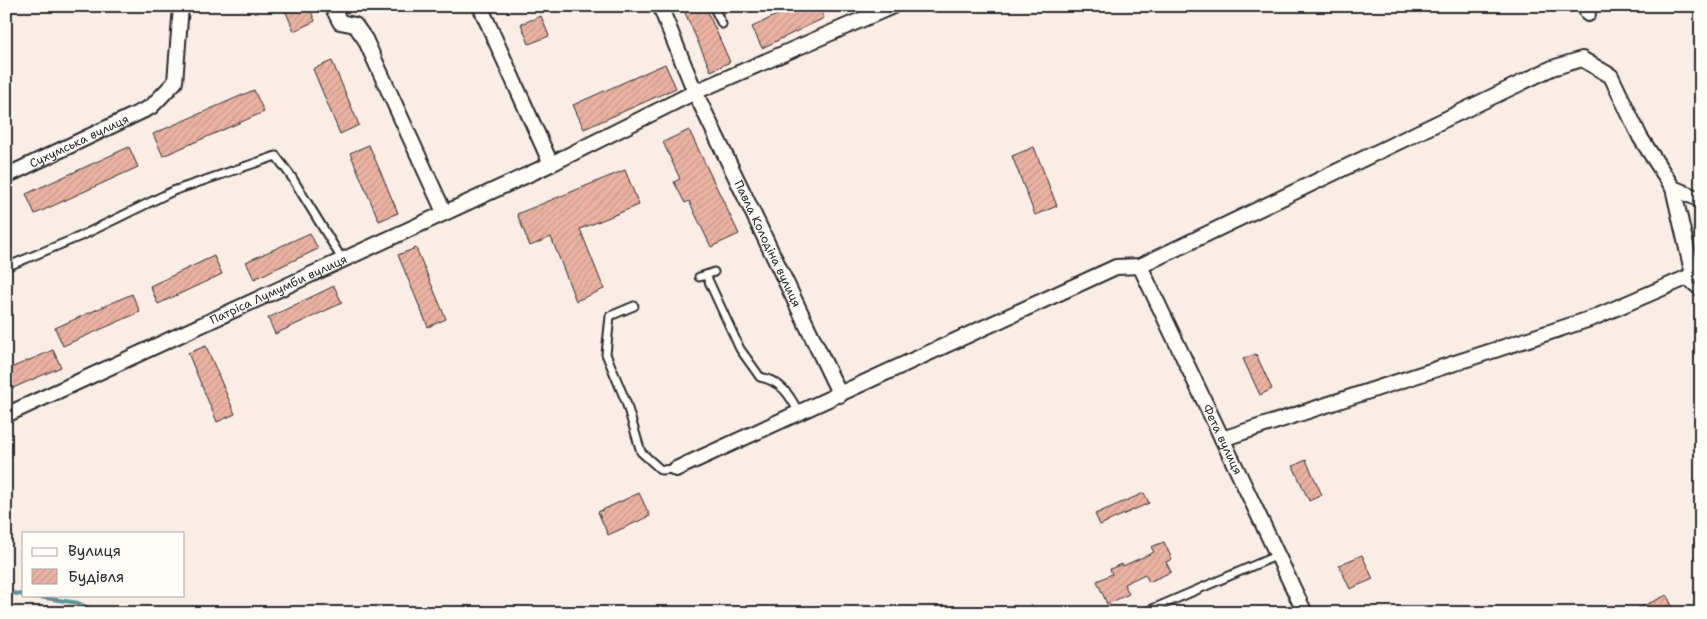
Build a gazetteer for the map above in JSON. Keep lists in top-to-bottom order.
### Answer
{
  "streets": {
    "street": [
      "Сухумська вулиця",
      "Павла Колодіна вулиця",
      "Патріса Лумумби вулиця",
      "Фета вулиця"
    ]
  },
  "crossings": [
    ["Павла Колодіна вулиця", "Патріса Лумумби вулиця"]
  ],
  "legend": ["Вулиця", "Будівля"]
}
